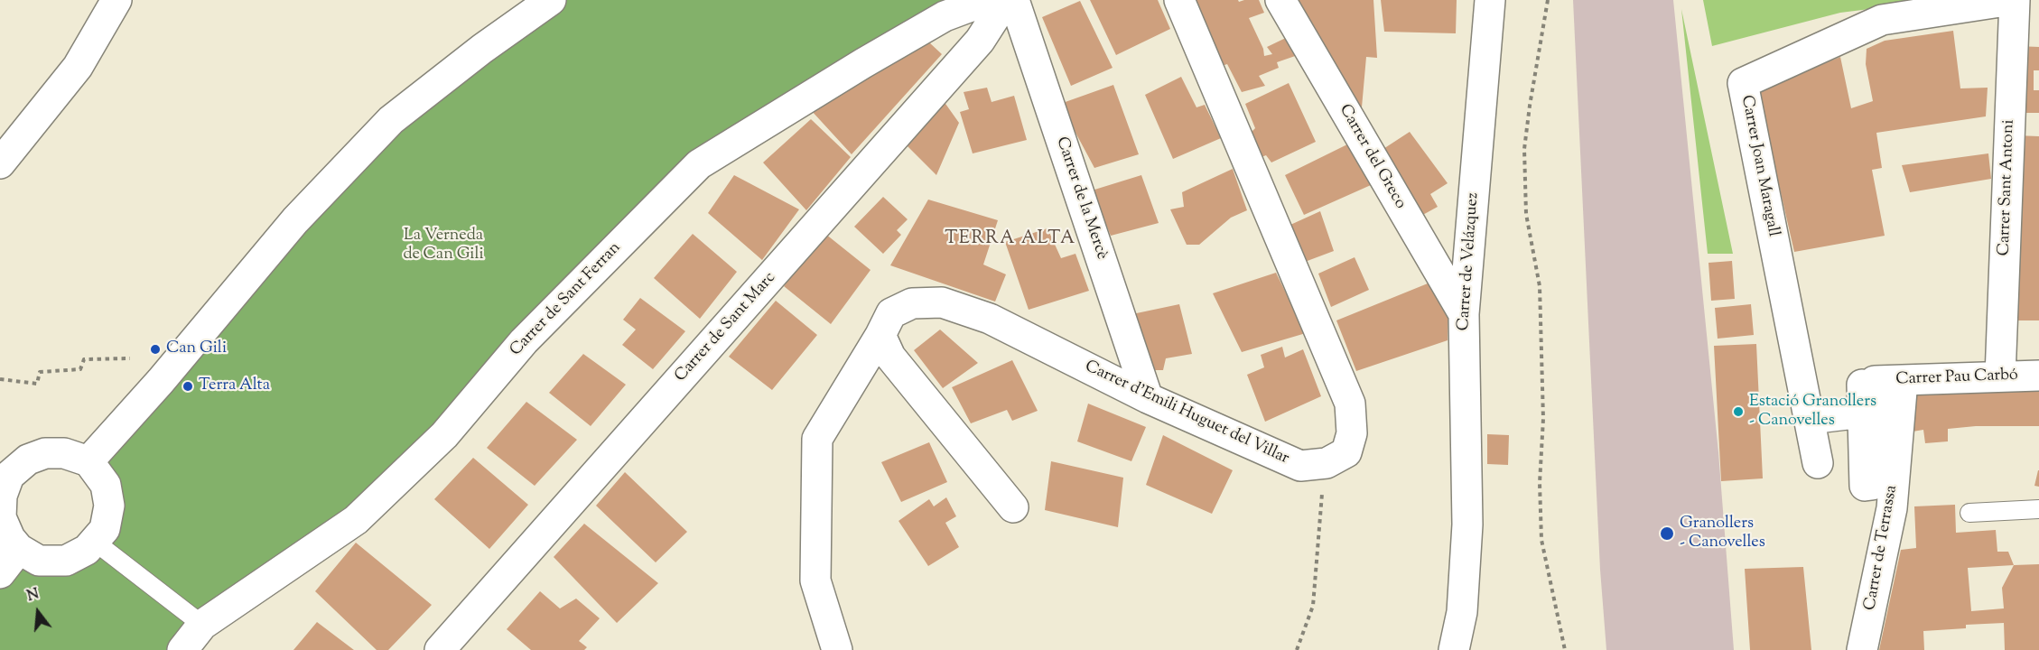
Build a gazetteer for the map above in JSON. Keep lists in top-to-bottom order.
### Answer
{
  "streets": {
    "street": [
      "Carrer del Greco",
      "Carrer Joan Maragall",
      "Carrer Sant Antoni",
      "Carrer de la Mercè",
      "Carrer de Velázquez",
      "Carrer de Sant Ferran",
      "Carrer de Sant Marc",
      "Carrer Pau Carbó",
      "Carrer d'Emili Huguet del Villar",
      "Carrer de Terrassa"
    ]
  },
  "crossings": [
    ["Carrer del Greco", "Carrer de Velázquez"],
    ["Carrer Joan Maragall", "Carrer Sant Antoni"],
    ["Carrer Joan Maragall", "Carrer Pau Carbó"],
    ["Carrer Sant Antoni", "Carrer Pau Carbó"],
    ["Carrer de la Mercè", "Carrer d'Emili Huguet del Villar"],
    ["Carrer Pau Carbó", "Carrer de Terrassa"]
  ],
  "districts": ["TERRA ALTA"],
  "parks": ["La Verneda de Can Gili"],
  "places": [
    "Can Gili",
    "Terra Alta",
    "Estació Granollers - Canovelles",
    "Granollers - Canovelles"
  ],
  "north": "top"
}
